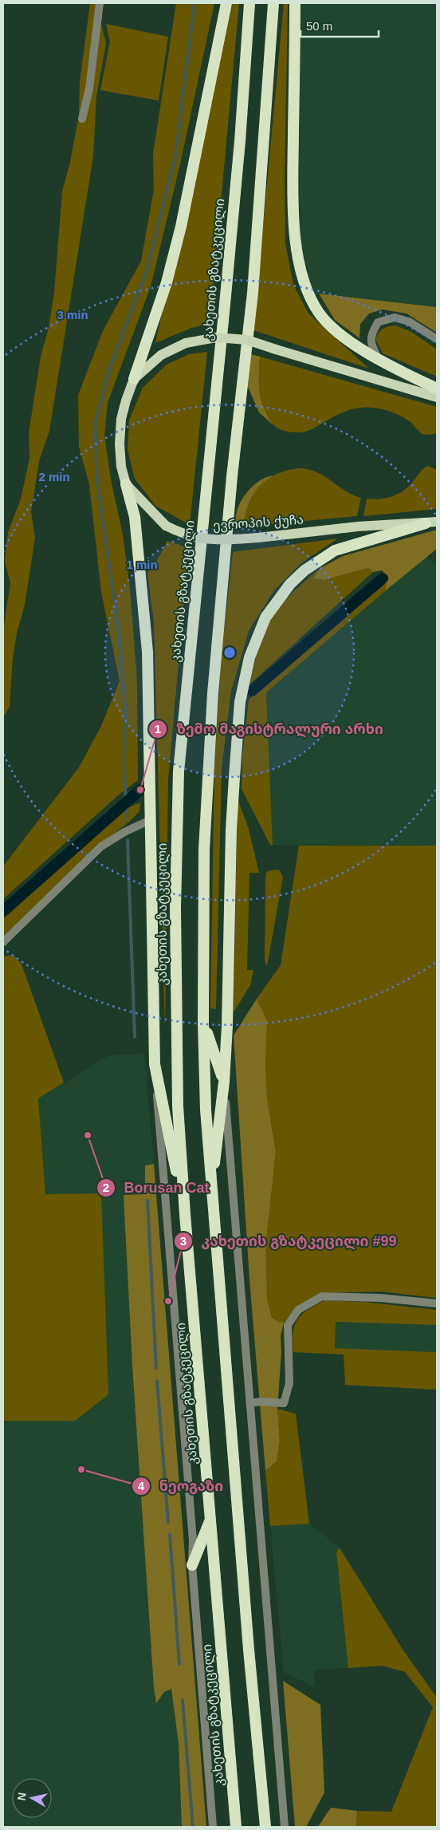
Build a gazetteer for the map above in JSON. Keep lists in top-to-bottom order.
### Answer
{
  "streets": {
    "highway": ["კახეთის გზატკეცილი"],
    "main road": ["ევროპის ქუჩა"]
  },
  "places": [
    "ზემო მაგისტრალური არხი",
    "Borusan Cat",
    "კახეთის გზატკეცილი #99",
    "ნეოგაზი"
  ],
  "scale_bar": "50 m",
  "north": "left",
  "rings": ["3 min", "2 min", "1 min"]
}
